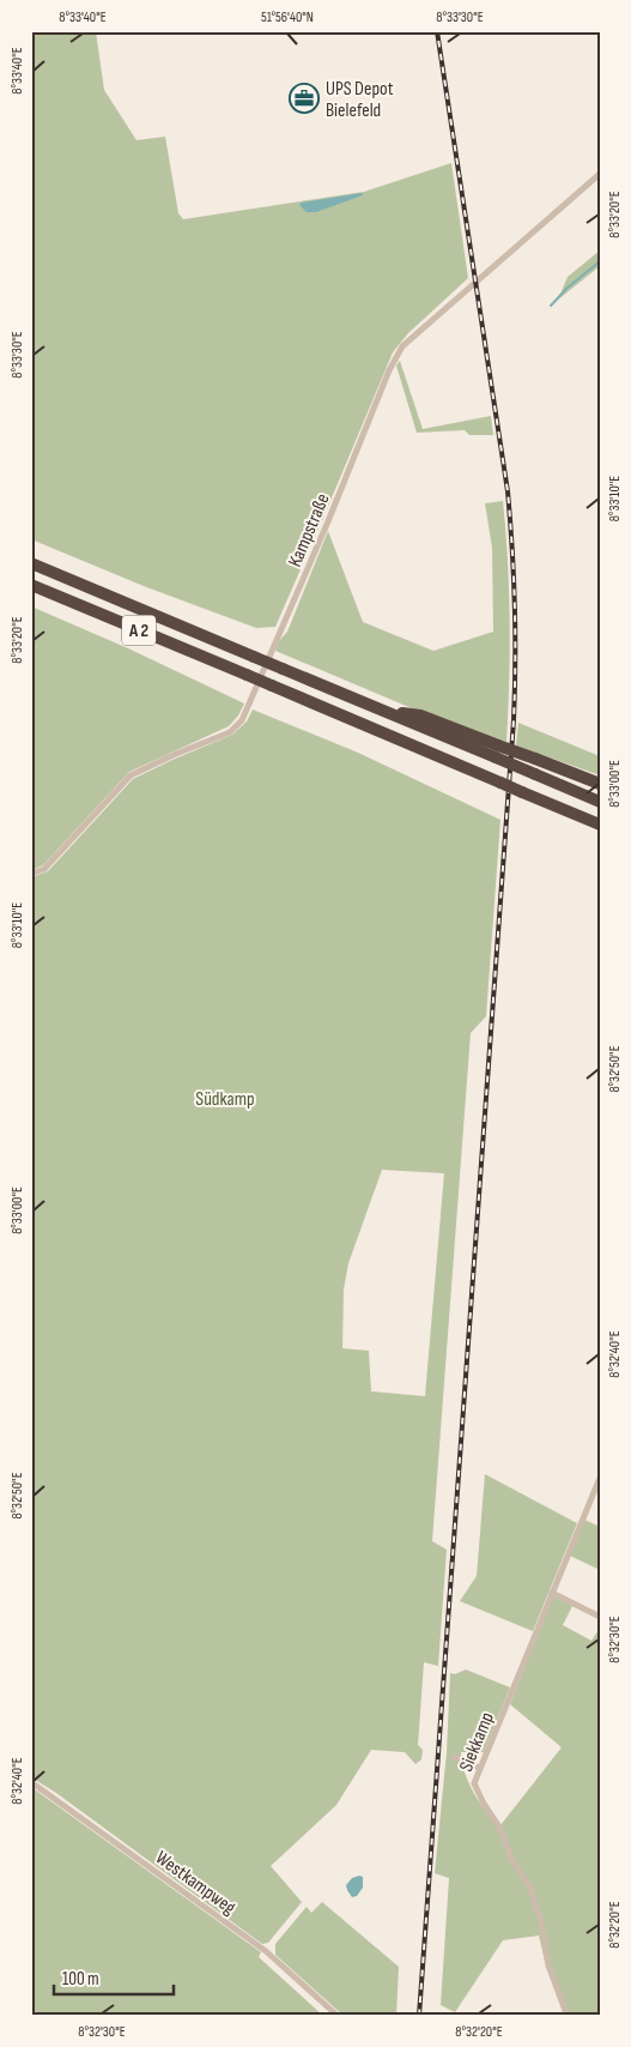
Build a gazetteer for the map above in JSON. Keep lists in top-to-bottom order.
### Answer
{
  "streets": {
    "highway": ["A 2"],
    "street": ["Kampstraße", "Siekkamp", "Westkampweg"]
  },
  "parks": ["Südkamp"],
  "places": {
    "office": ["UPS Depot Bielefeld"]
  },
  "scale_bar": "100 m",
  "coordinates": [
    "8°33'40\"E",
    "51°56'40\"N",
    "8°33'30\"E",
    "8°33'20\"E",
    "8°33'10\"E",
    "8°33'00\"E",
    "8°32'50\"E",
    "8°32'40\"E",
    "8°32'30\"E",
    "8°32'20\"E"
  ]
}
